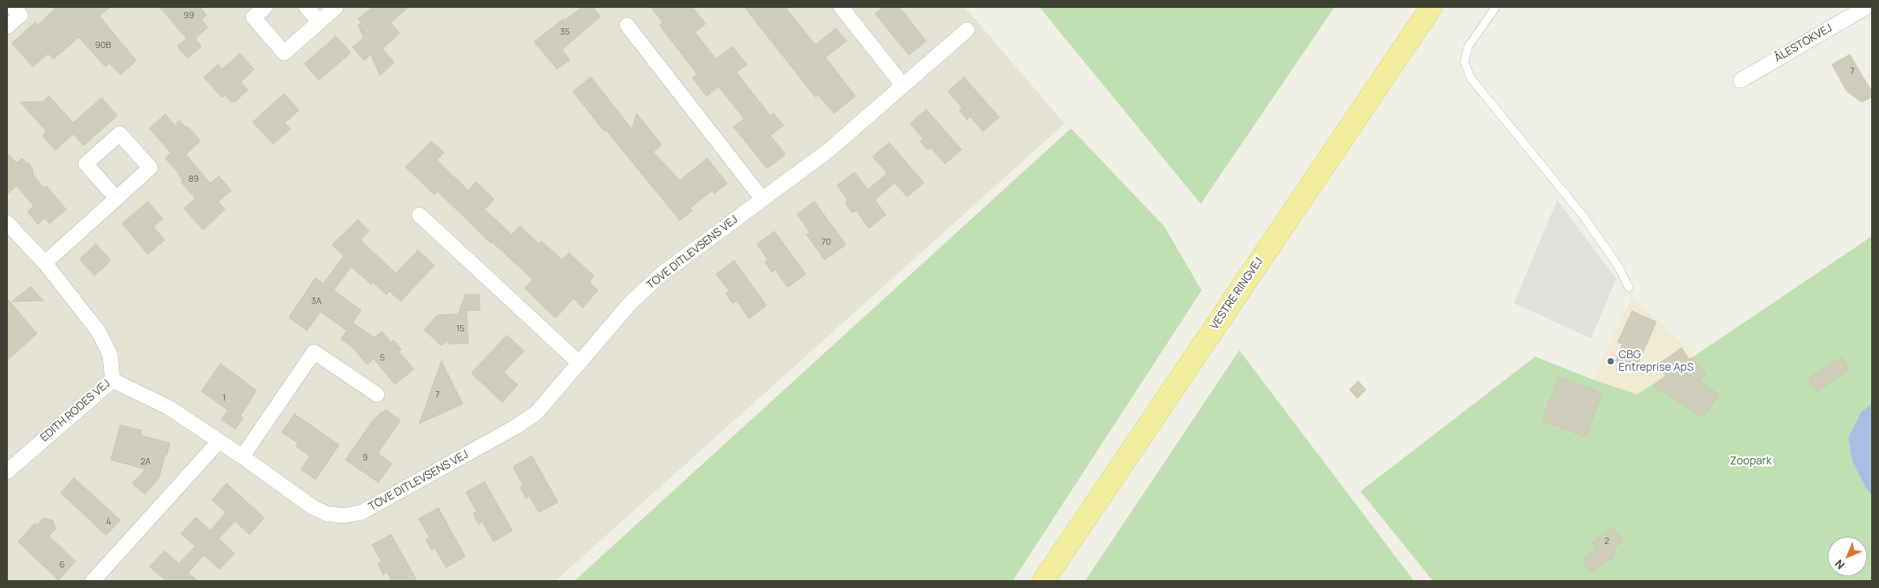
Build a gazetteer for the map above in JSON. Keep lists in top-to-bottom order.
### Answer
{
  "streets": {
    "main road": ["VESTRE RINGVEJ"],
    "street": ["ÅLESTOKVEJ", "TOVE DITLEVSENS VEJ", "EDITH RODES VEJ"]
  },
  "crossings": [
    ["TOVE DITLEVSENS VEJ", "EDITH RODES VEJ"]
  ],
  "parks": ["Zoopark"],
  "places": ["CBG Entreprise ApS"],
  "house_numbers": [
    "99",
    "35",
    "90B",
    "7",
    "89",
    "70",
    "3A",
    "15",
    "5",
    "7",
    "1",
    "9",
    "2A",
    "4",
    "2",
    "6"
  ],
  "north": "bottom left"
}
